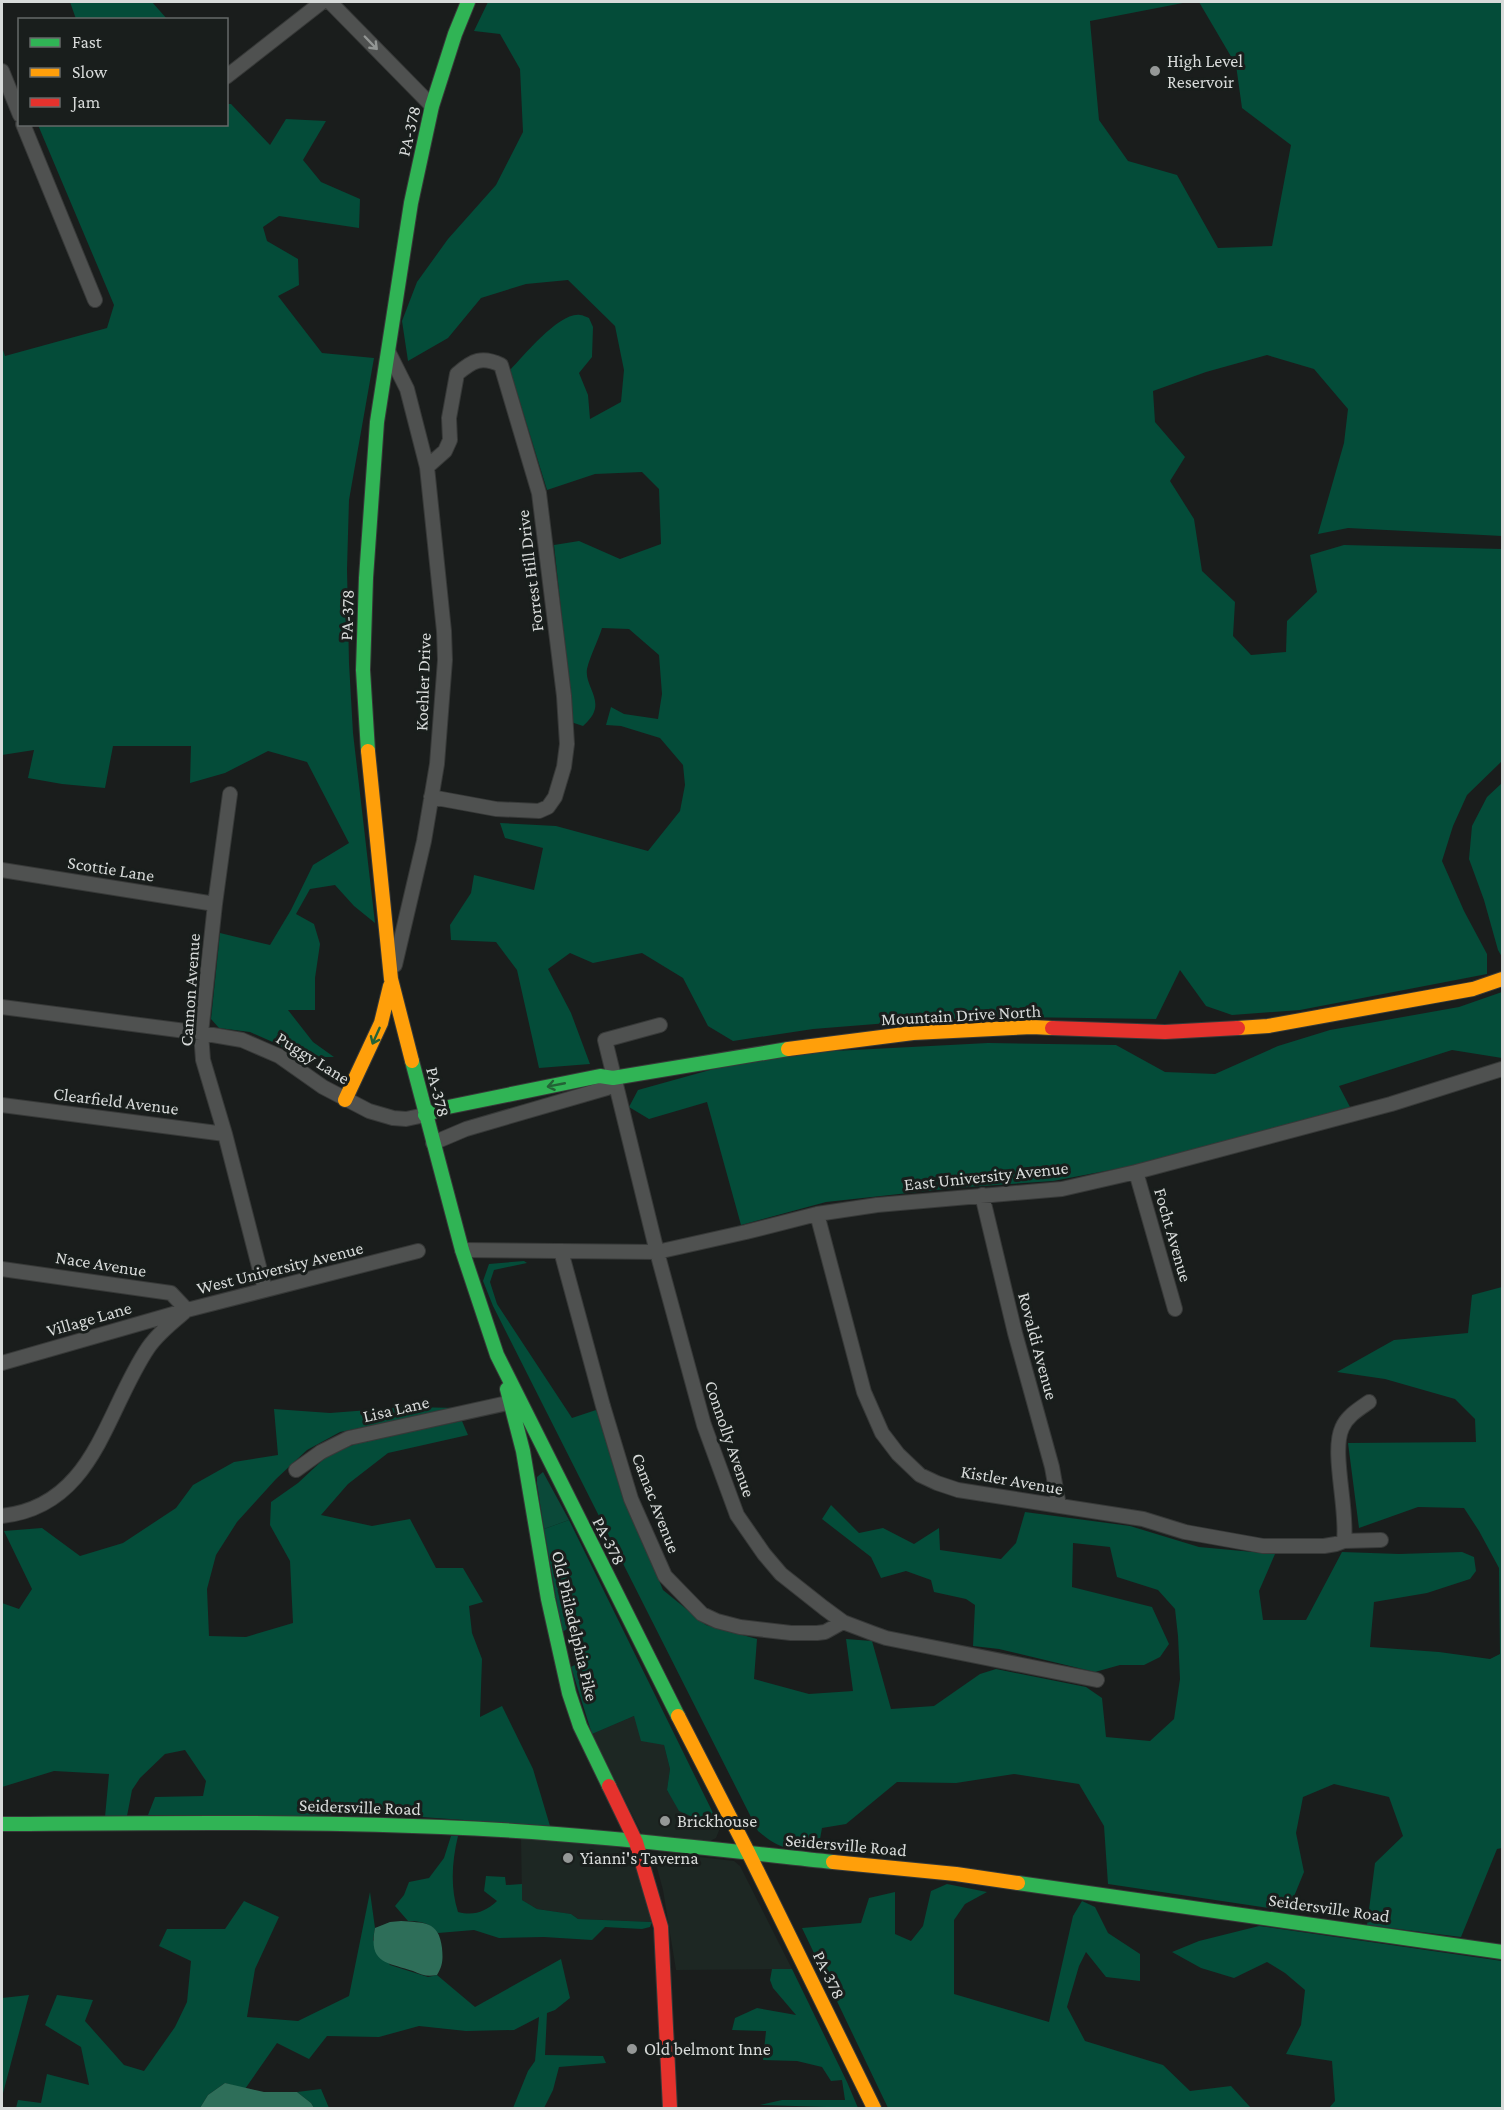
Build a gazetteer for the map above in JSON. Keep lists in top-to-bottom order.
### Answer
{
  "streets": {
    "street": [
      "PA-378",
      "Forrest Hill Drive",
      "Koehler Drive",
      "Scottie Lane",
      "Cannon Avenue",
      "Mountain Drive North",
      "Puggy Lane",
      "Clearfield Avenue",
      "East University Avenue",
      "Focht Avenue",
      "Nace Avenue",
      "West University Avenue",
      "Village Lane",
      "Rovaldi Avenue",
      "Lisa Lane",
      "Connolly Avenue",
      "Kistler Avenue",
      "Camac Avenue",
      "Old Philadelphia Pike",
      "Seidersville Road"
    ]
  },
  "crossings": [
    ["PA-378", "Koehler Drive"],
    ["PA-378", "Mountain Drive North"],
    ["PA-378", "Puggy Lane"],
    ["PA-378", "East University Avenue"],
    ["PA-378", "Old Philadelphia Pike"],
    ["PA-378", "Seidersville Road"],
    ["Forrest Hill Drive", "Koehler Drive"],
    ["Scottie Lane", "Cannon Avenue"],
    ["Cannon Avenue", "Puggy Lane"],
    ["Cannon Avenue", "Clearfield Avenue"],
    ["Cannon Avenue", "West University Avenue"],
    ["Mountain Drive North", "Puggy Lane"],
    ["Mountain Drive North", "Connolly Avenue"],
    ["East University Avenue", "Focht Avenue"],
    ["East University Avenue", "Rovaldi Avenue"],
    ["East University Avenue", "Connolly Avenue"],
    ["East University Avenue", "Kistler Avenue"],
    ["East University Avenue", "Camac Avenue"],
    ["Nace Avenue", "West University Avenue"],
    ["Nace Avenue", "Village Lane"],
    ["West University Avenue", "Village Lane"],
    ["Rovaldi Avenue", "Kistler Avenue"],
    ["Lisa Lane", "Old Philadelphia Pike"],
    ["Connolly Avenue", "Camac Avenue"],
    ["Old Philadelphia Pike", "Seidersville Road"]
  ],
  "places": [
    "High Level Reservoir",
    "Brickhouse",
    "Yianni's Taverna",
    "Old belmont Inne"
  ],
  "legend": ["Fast", "Slow", "Jam"]
}
